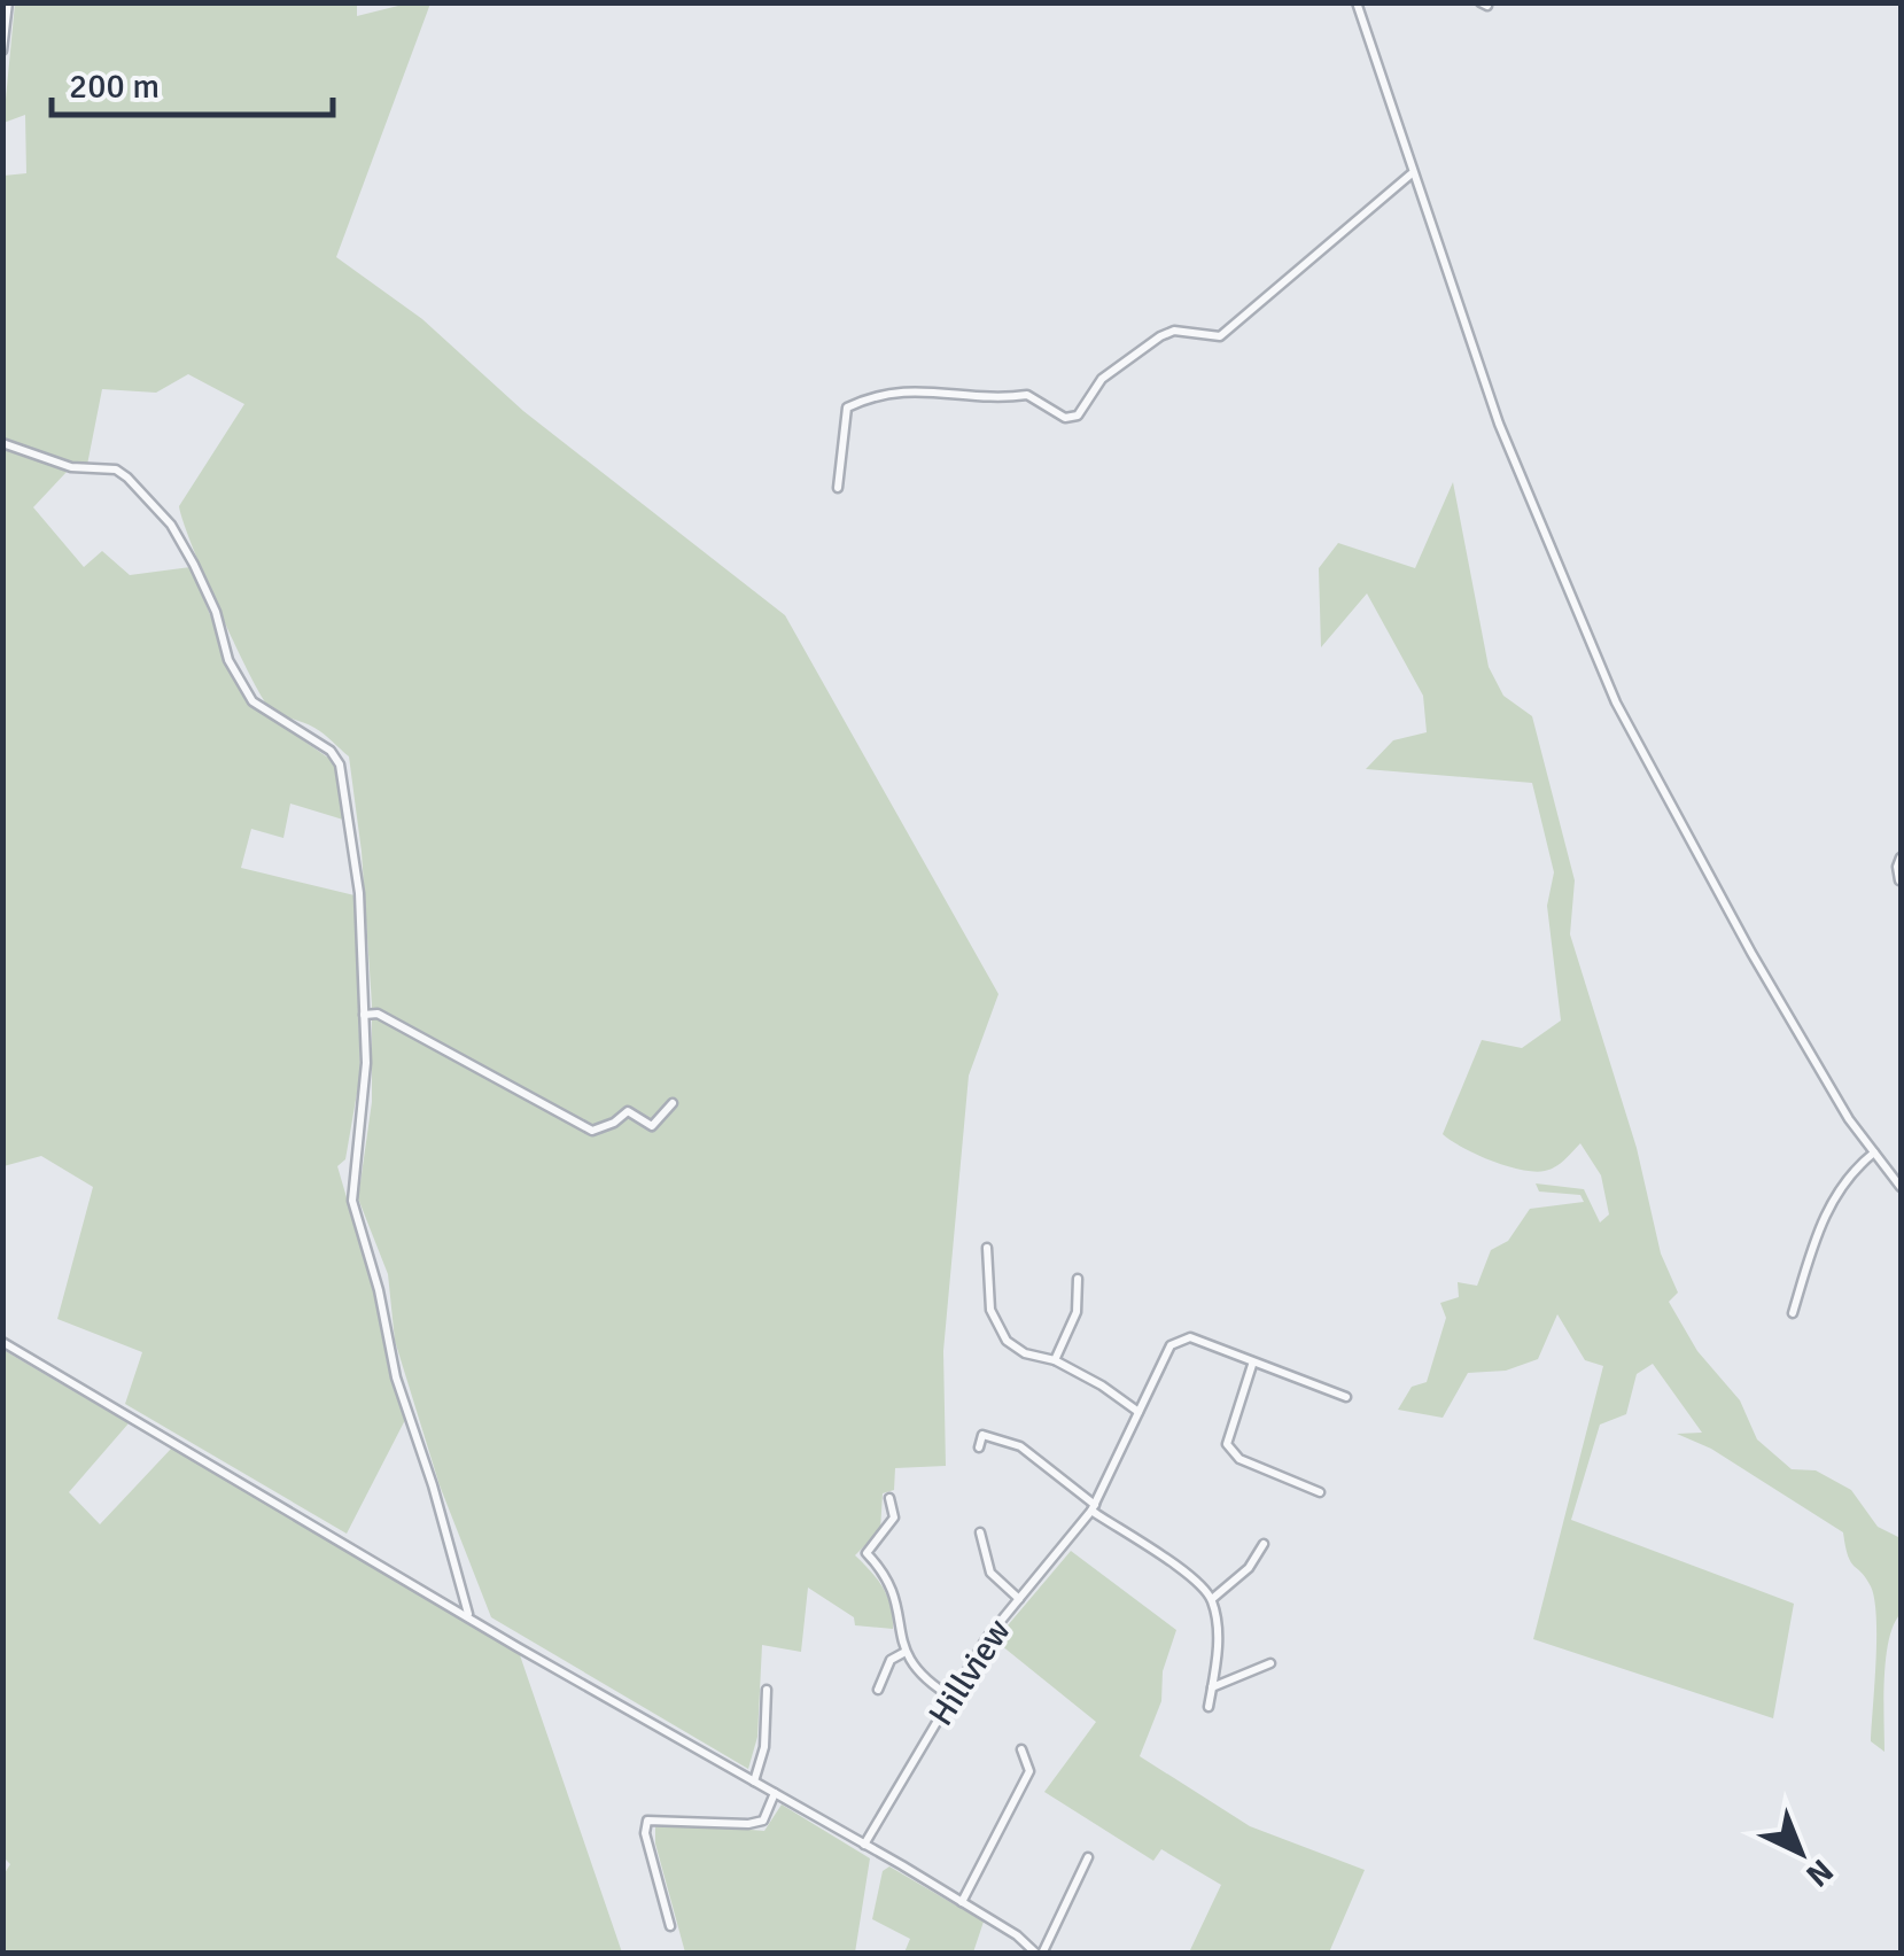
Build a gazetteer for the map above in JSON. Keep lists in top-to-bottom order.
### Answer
{
  "streets": {
    "street": ["Hillview"]
  },
  "scale_bar": "200 m",
  "north": "bottom right"
}
